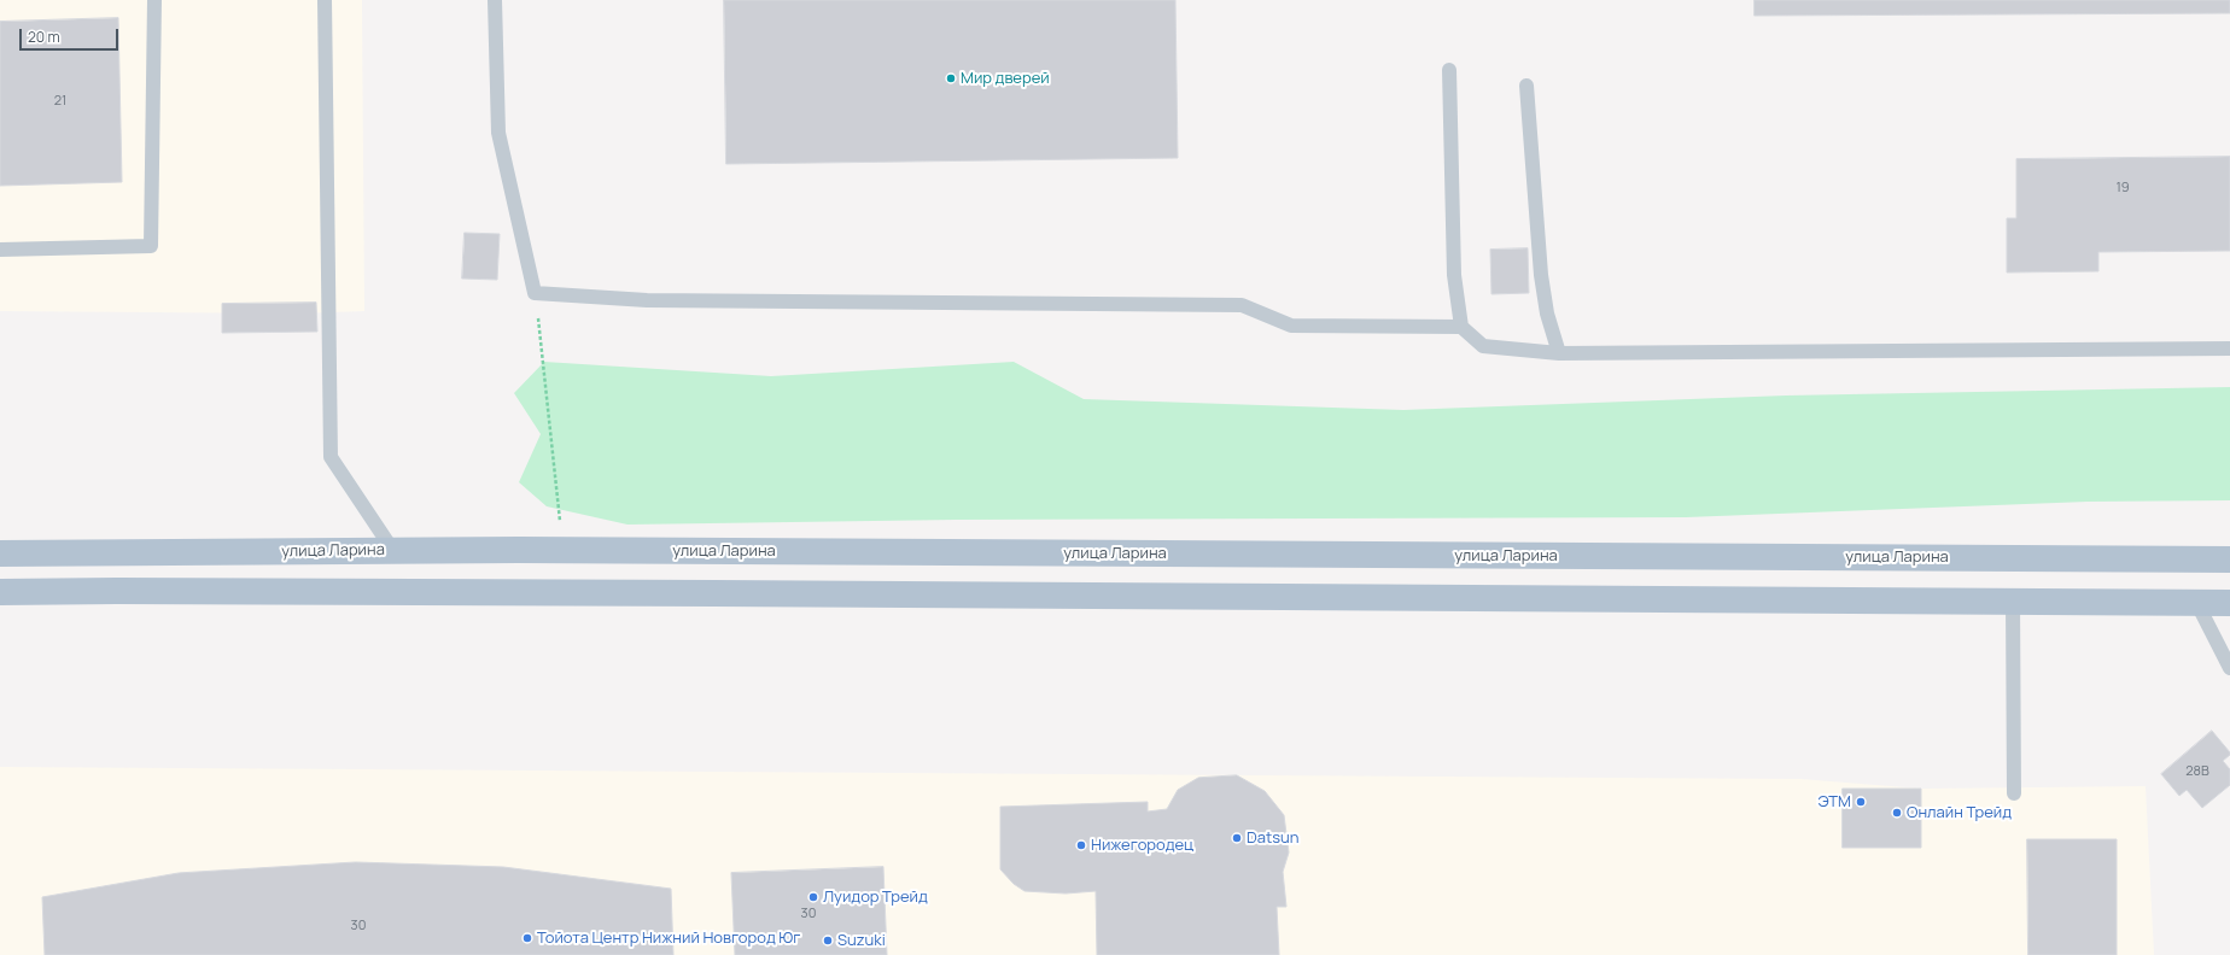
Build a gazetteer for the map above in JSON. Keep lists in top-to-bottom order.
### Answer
{
  "streets": {
    "main road": ["улица Ларина"]
  },
  "places": [
    "Мир дверей",
    "ЭТМ",
    "Онлайн Трейд",
    "Datsun",
    "Нижегородец",
    "Луидор Трейд",
    "Тойота Центр Нижний Новгород Юг",
    "Suzuki"
  ],
  "house_numbers": [
    "21",
    "19",
    "28В",
    "30",
    "30"
  ],
  "scale_bar": "20 m"
}
